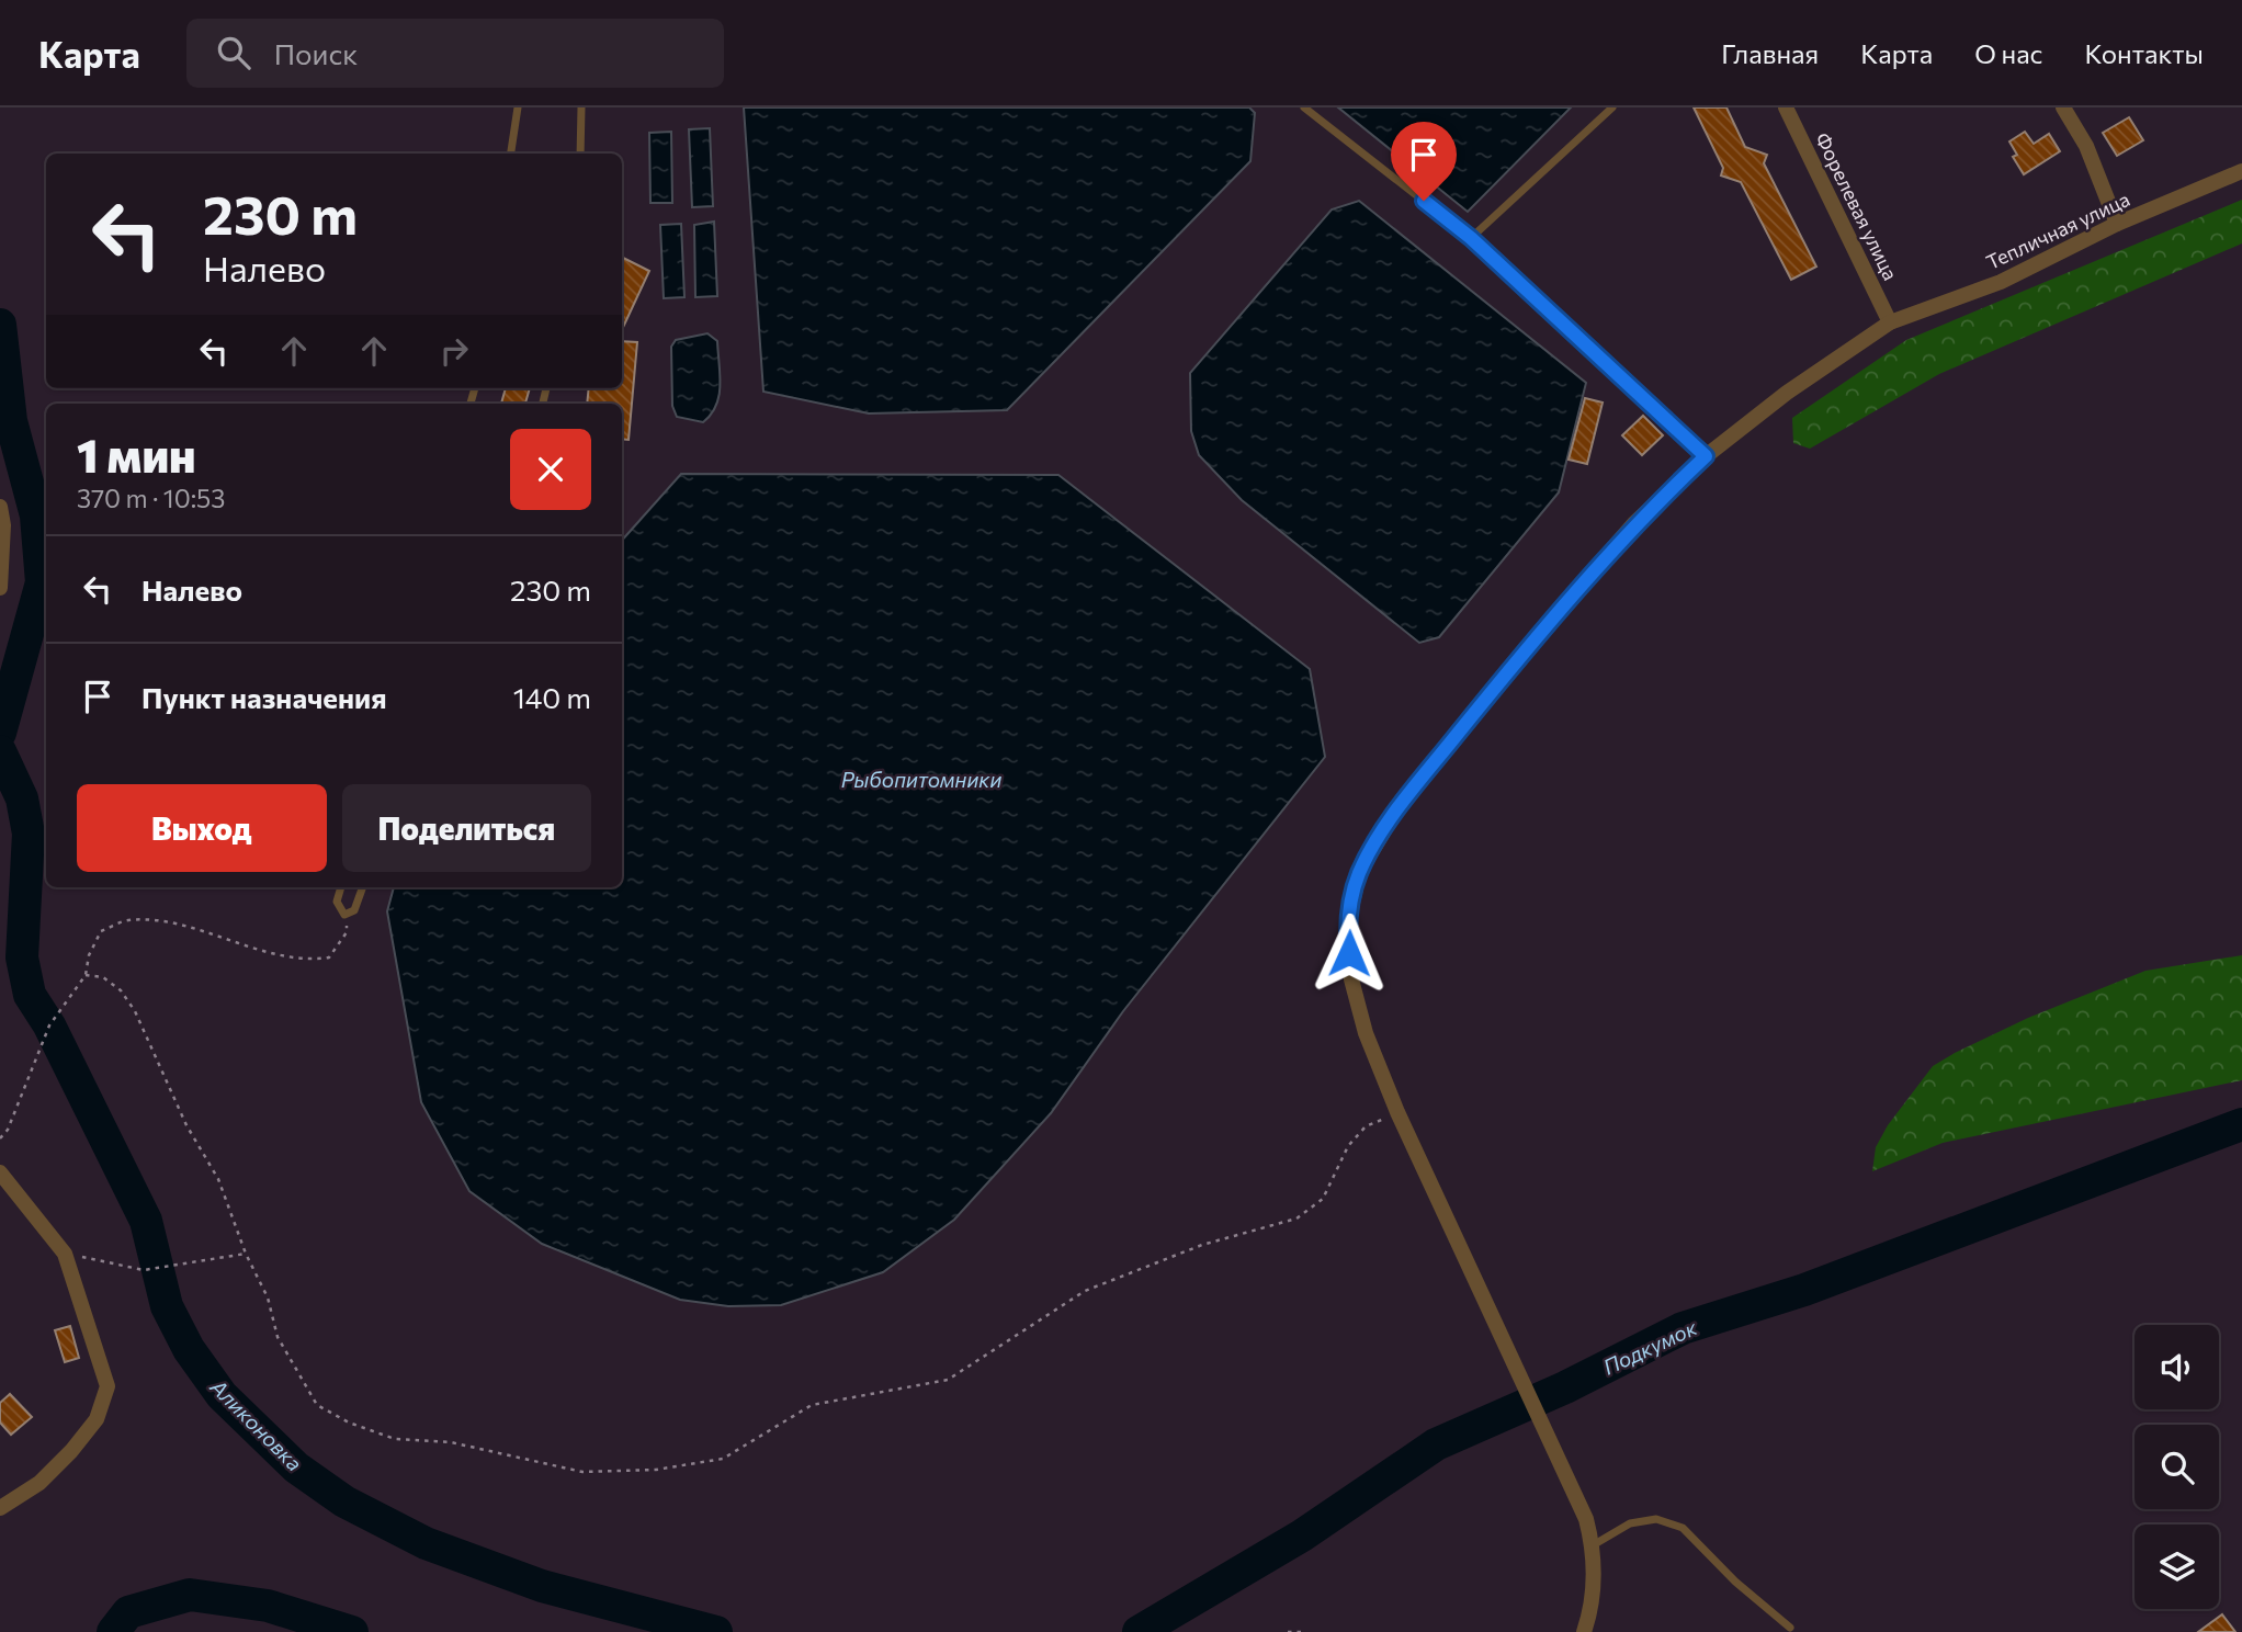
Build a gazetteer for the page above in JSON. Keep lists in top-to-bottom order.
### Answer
{
  "streets": {
    "street": ["Форелевая улица", "Тепличная улица"]
  },
  "crossings": [
    ["Форелевая улица", "Тепличная улица"]
  ],
  "water": ["Рыбопитомники", "Подкумок", "Аликоновка"],
  "page": {
    "header": "Карта",
    "search": "Поиск",
    "nav": [
      "Главная",
      "Карта",
      "О нас",
      "Контакты"
    ],
    "turn": ["230 m", "Налево"],
    "heading": ["1 мин", "370 m · 10:53"],
    "list": [
      {
        "name": "Налево",
        "value": "230 m"
      },
      {
        "name": "Пункт назначения",
        "value": "140 m"
      }
    ],
    "buttons": ["Выход", "Поделиться"]
  }
}
